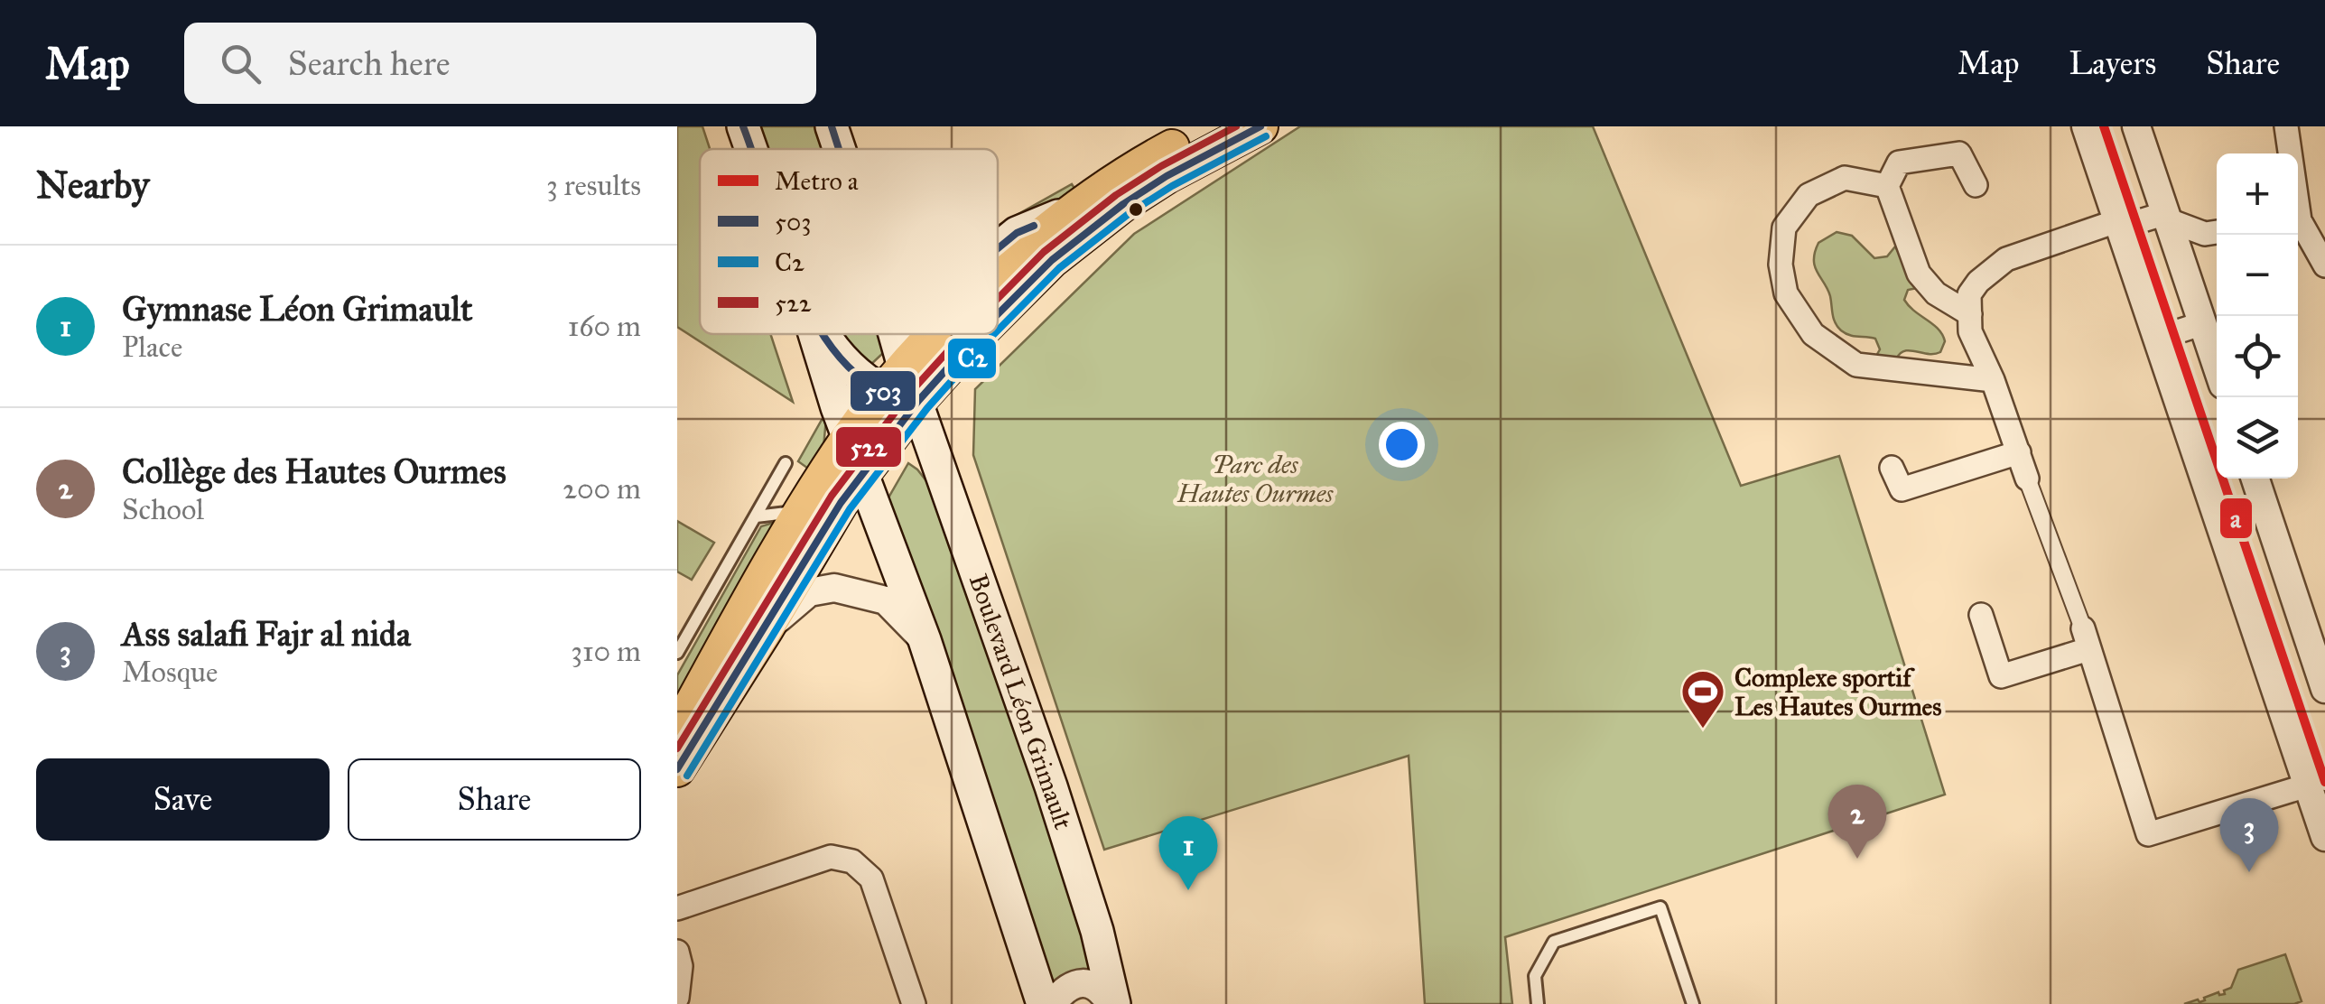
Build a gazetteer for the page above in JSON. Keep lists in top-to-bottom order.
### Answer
{
  "streets": {
    "main road": ["Boulevard Léon Grimault"]
  },
  "parks": ["Parc des Hautes Ourmes"],
  "places": {
    "sports": ["Complexe sportif Les Hautes Ourmes"]
  },
  "lines": [
    "metro line a",
    "transit line 503",
    "transit line 522",
    "transit line C2"
  ],
  "legend": [
    "Metro a",
    "503",
    "C2",
    "522"
  ],
  "page": {
    "header": "Map",
    "search": "Search here",
    "nav": ["Map", "Layers", "Share"],
    "heading": ["Nearby", "3 results"],
    "map_buttons": ["+", "−"],
    "list": [
      {
        "mark": "1",
        "name": "Gymnase Léon Grimault",
        "note": "Place",
        "value": "160 m"
      },
      {
        "mark": "2",
        "name": "Collège des Hautes Ourmes",
        "note": "School",
        "value": "200 m"
      },
      {
        "mark": "3",
        "name": "Ass salafi Fajr al nida",
        "note": "Mosque",
        "value": "310 m"
      }
    ],
    "buttons": ["Save", "Share"],
    "pins": ["2", "3", "1"]
  }
}
